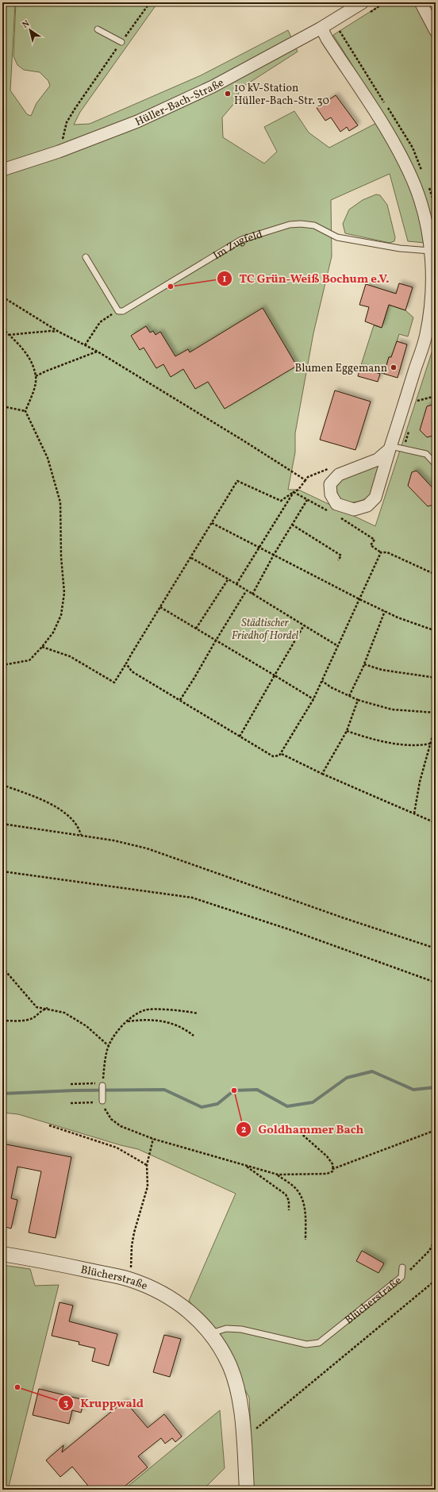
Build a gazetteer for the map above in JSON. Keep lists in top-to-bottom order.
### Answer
{
  "streets": {
    "street": ["Hüller-Bach-Straße", "Blücherstraße"],
    "lane": ["Im Zugfeld"]
  },
  "parks": ["Städtischer Friedhof Hordel"],
  "places": [
    "10 kV-Station Hüller-Bach-Str. 30",
    "TC Grün-Weiß Bochum e.V.",
    "Blumen Eggemann",
    "Goldhammer Bach",
    "Kruppwald"
  ],
  "north": "top left"
}
